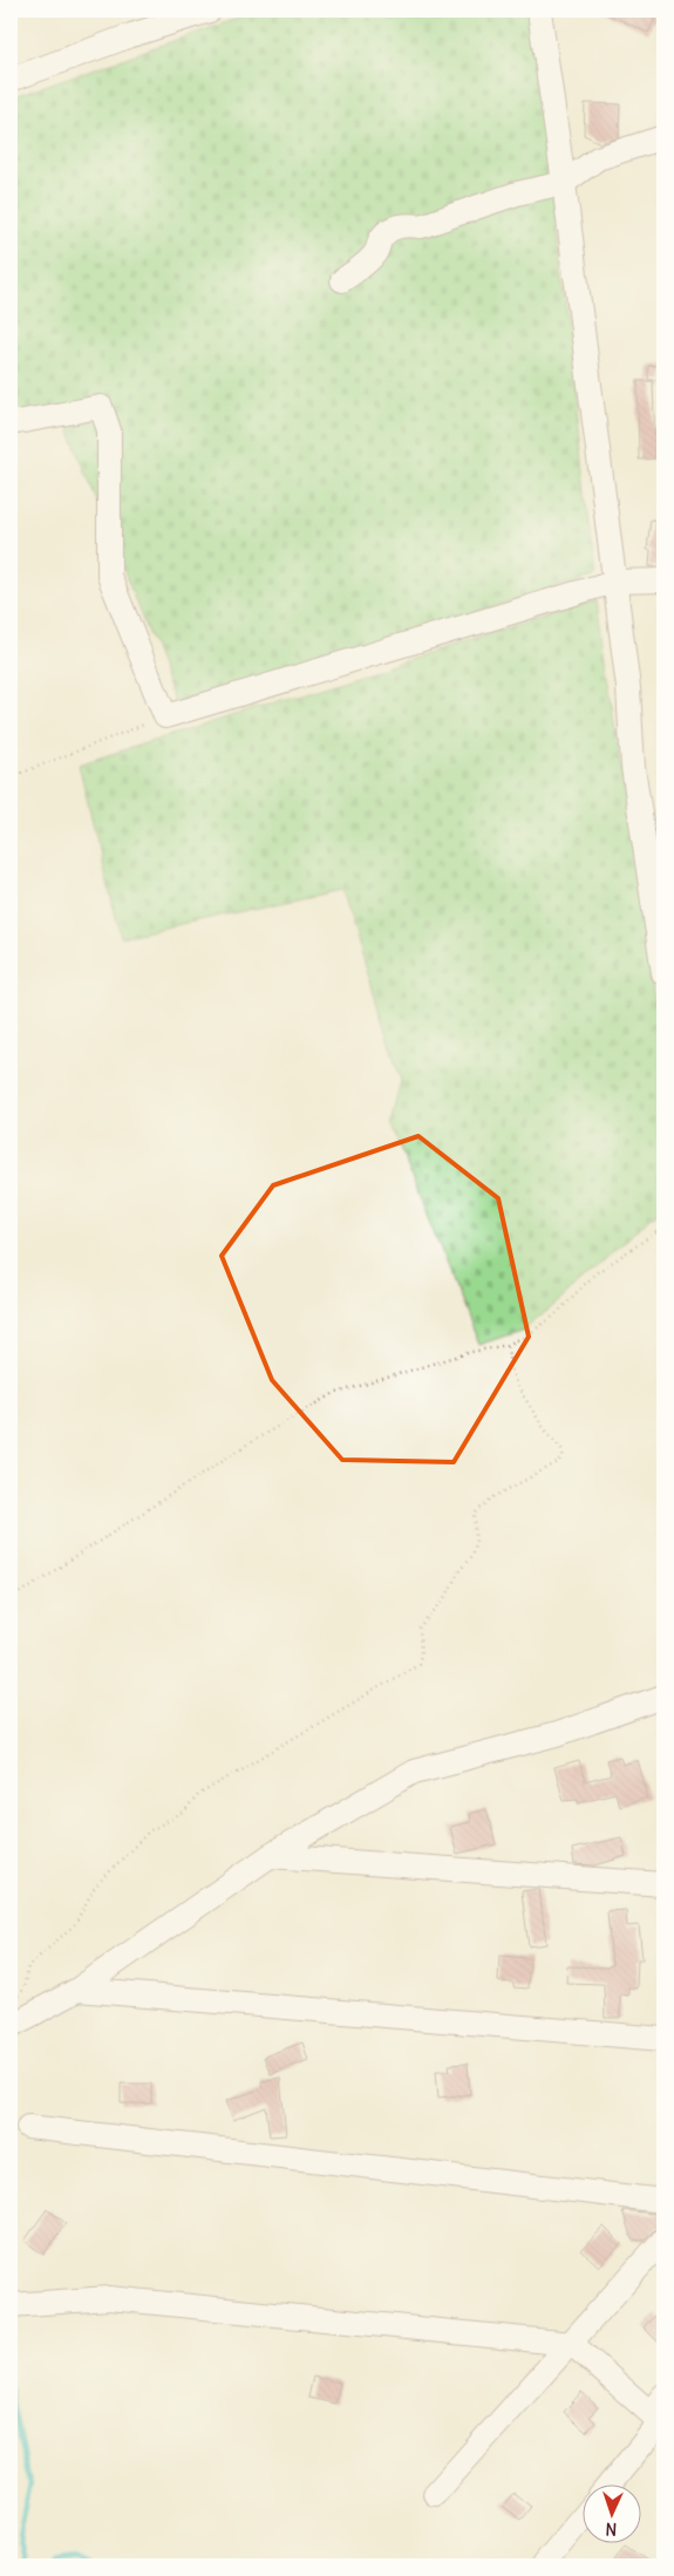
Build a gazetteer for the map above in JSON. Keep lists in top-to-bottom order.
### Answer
{
  "north": "bottom"
}
